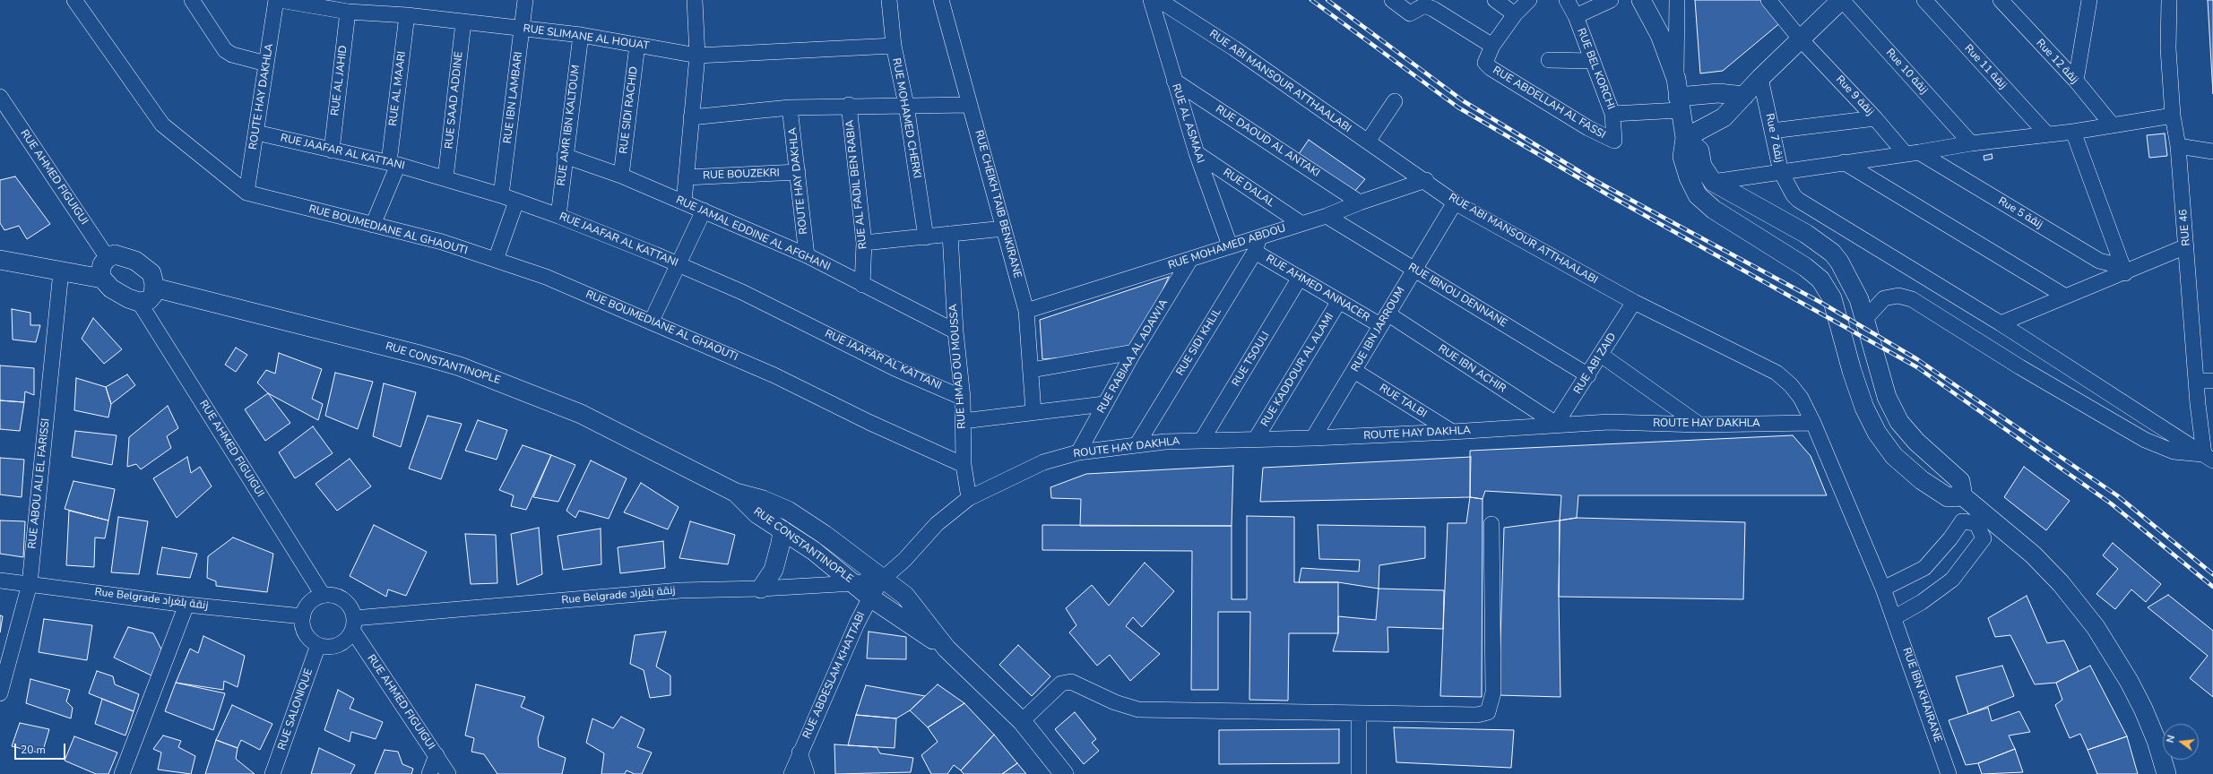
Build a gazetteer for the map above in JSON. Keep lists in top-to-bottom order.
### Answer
{
  "streets": {
    "street": [
      "RUE SLIMANE AL HOUAT",
      "Rue 12 زنقة",
      "Rue 11 زنقة",
      "RUE BEL KORCHI",
      "Rue 10 زنقة",
      "RUE AL JAHID",
      "RUE ABI MANSOUR ATTHAALABI",
      "RUE AL MAARI",
      "Rue 9 زنقة",
      "ROUTE HAY DAKHLA",
      "RUE IBN LAMBARI",
      "RUE SAAD ADDINE",
      "RUE ABDELLAH AL FASSI",
      "RUE SIDI RACHID",
      "RUE MOHAMED CHERKI",
      "RUE AL ASMAAI",
      "RUE AMR IBN KALTOUM",
      "Rue 7 زنقة",
      "RUE DAOUD AL ANTAKI",
      "RUE JAAFAR AL KATTANI",
      "RUE BOUZEKRI",
      "RUE AHMED FIGUIGUI",
      "RUE AL FADIL BEN RABIA",
      "RUE DALAL",
      "RUE CHEIKH TAIB BENKIRANE",
      "Rue 5 زنقة",
      "RUE 46",
      "RUE BOUMEDIANE AL GHAOUTI",
      "RUE JAMAL EDDINE AL AFGHANI",
      "RUE MOHAMED ABDOU",
      "RUE AHMED ANNACER",
      "RUE IBNOU DENNANE",
      "RUE IBN JARROUM",
      "RUE SIDI KHLIL",
      "RUE RABIAA AL ADAWIA",
      "RUE TSOULI",
      "RUE CONSTANTINOPLE",
      "RUE ABI ZAID",
      "RUE HMAD OU MOUSSA",
      "RUE IBN ACHIR",
      "RUE KADDOUR AL ALAMI",
      "RUE TALBI",
      "RUE ABOU ALI EL FARISSI",
      "Rue Belgrade زنقة بلغراد",
      "RUE ABDESLAM KHATTABI",
      "RUE IBN KHAIRANE",
      "RUE SALONIQUE"
    ]
  },
  "crossings": [
    ["RUE SLIMANE AL HOUAT", "RUE AL JAHID"],
    ["RUE SLIMANE AL HOUAT", "RUE AL MAARI"],
    ["RUE SLIMANE AL HOUAT", "RUE IBN LAMBARI"],
    ["RUE SLIMANE AL HOUAT", "RUE SAAD ADDINE"],
    ["RUE SLIMANE AL HOUAT", "RUE SIDI RACHID"],
    ["RUE SLIMANE AL HOUAT", "RUE MOHAMED CHERKI"],
    ["RUE SLIMANE AL HOUAT", "RUE AMR IBN KALTOUM"],
    ["RUE BEL KORCHI", "RUE ABDELLAH AL FASSI"],
    ["RUE AL JAHID", "RUE JAAFAR AL KATTANI"],
    ["RUE ABI MANSOUR ATTHAALABI", "ROUTE HAY DAKHLA"],
    ["RUE ABI MANSOUR ATTHAALABI", "RUE MOHAMED ABDOU"],
    ["RUE ABI MANSOUR ATTHAALABI", "RUE IBN JARROUM"],
    ["RUE ABI MANSOUR ATTHAALABI", "RUE ABI ZAID"],
    ["RUE AL MAARI", "RUE JAAFAR AL KATTANI"],
    ["RUE AL MAARI", "RUE BOUMEDIANE AL GHAOUTI"],
    ["Rue 9 زنقة", "Rue 5 زنقة"],
    ["ROUTE HAY DAKHLA", "RUE JAAFAR AL KATTANI"],
    ["ROUTE HAY DAKHLA", "RUE BOUZEKRI"],
    ["ROUTE HAY DAKHLA", "RUE BOUMEDIANE AL GHAOUTI"],
    ["ROUTE HAY DAKHLA", "RUE JAMAL EDDINE AL AFGHANI"],
    ["ROUTE HAY DAKHLA", "RUE IBN JARROUM"],
    ["ROUTE HAY DAKHLA", "RUE SIDI KHLIL"],
    ["ROUTE HAY DAKHLA", "RUE RABIAA AL ADAWIA"],
    ["ROUTE HAY DAKHLA", "RUE TSOULI"],
    ["ROUTE HAY DAKHLA", "RUE CONSTANTINOPLE"],
    ["ROUTE HAY DAKHLA", "RUE ABI ZAID"],
    ["ROUTE HAY DAKHLA", "RUE HMAD OU MOUSSA"],
    ["ROUTE HAY DAKHLA", "RUE IBN ACHIR"],
    ["ROUTE HAY DAKHLA", "RUE KADDOUR AL ALAMI"],
    ["ROUTE HAY DAKHLA", "RUE TALBI"],
    ["ROUTE HAY DAKHLA", "Rue Belgrade زنقة بلغراد"],
    ["ROUTE HAY DAKHLA", "RUE ABDESLAM KHATTABI"],
    ["RUE IBN LAMBARI", "RUE JAAFAR AL KATTANI"],
    ["RUE SAAD ADDINE", "RUE JAAFAR AL KATTANI"],
    ["RUE SIDI RACHID", "RUE JAMAL EDDINE AL AFGHANI"],
    ["RUE AL ASMAAI", "RUE DAOUD AL ANTAKI"],
    ["RUE AL ASMAAI", "RUE DALAL"],
    ["RUE AL ASMAAI", "RUE MOHAMED ABDOU"],
    ["RUE AMR IBN KALTOUM", "RUE JAAFAR AL KATTANI"],
    ["RUE AMR IBN KALTOUM", "RUE JAMAL EDDINE AL AFGHANI"],
    ["RUE DAOUD AL ANTAKI", "RUE MOHAMED ABDOU"],
    ["RUE JAAFAR AL KATTANI", "RUE HMAD OU MOUSSA"],
    ["RUE AHMED FIGUIGUI", "RUE CONSTANTINOPLE"],
    ["RUE AHMED FIGUIGUI", "Rue Belgrade زنقة بلغراد"],
    ["RUE AHMED FIGUIGUI", "RUE SALONIQUE"],
    ["RUE AL FADIL BEN RABIA", "RUE JAMAL EDDINE AL AFGHANI"],
    ["RUE DALAL", "RUE MOHAMED ABDOU"],
    ["RUE CHEIKH TAIB BENKIRANE", "RUE MOHAMED ABDOU"],
    ["RUE BOUMEDIANE AL GHAOUTI", "RUE HMAD OU MOUSSA"],
    ["RUE JAMAL EDDINE AL AFGHANI", "RUE HMAD OU MOUSSA"],
    ["RUE MOHAMED ABDOU", "RUE AHMED ANNACER"],
    ["RUE MOHAMED ABDOU", "RUE IBNOU DENNANE"],
    ["RUE MOHAMED ABDOU", "RUE SIDI KHLIL"],
    ["RUE MOHAMED ABDOU", "RUE RABIAA AL ADAWIA"],
    ["RUE AHMED ANNACER", "RUE IBN JARROUM"],
    ["RUE AHMED ANNACER", "RUE SIDI KHLIL"],
    ["RUE AHMED ANNACER", "RUE TSOULI"],
    ["RUE AHMED ANNACER", "RUE IBN ACHIR"],
    ["RUE AHMED ANNACER", "RUE KADDOUR AL ALAMI"],
    ["RUE IBNOU DENNANE", "RUE IBN JARROUM"],
    ["RUE IBNOU DENNANE", "RUE ABI ZAID"],
    ["RUE IBN JARROUM", "RUE IBN ACHIR"],
    ["RUE IBN JARROUM", "RUE TALBI"],
    ["RUE CONSTANTINOPLE", "Rue Belgrade زنقة بلغراد"],
    ["RUE CONSTANTINOPLE", "RUE ABDESLAM KHATTABI"],
    ["RUE ABI ZAID", "RUE IBN ACHIR"],
    ["RUE ABOU ALI EL FARISSI", "Rue Belgrade زنقة بلغراد"],
    ["Rue Belgrade زنقة بلغراد", "RUE ABDESLAM KHATTABI"],
    ["Rue Belgrade زنقة بلغراد", "RUE SALONIQUE"]
  ],
  "scale_bar": "20 m",
  "north": "left"
}
